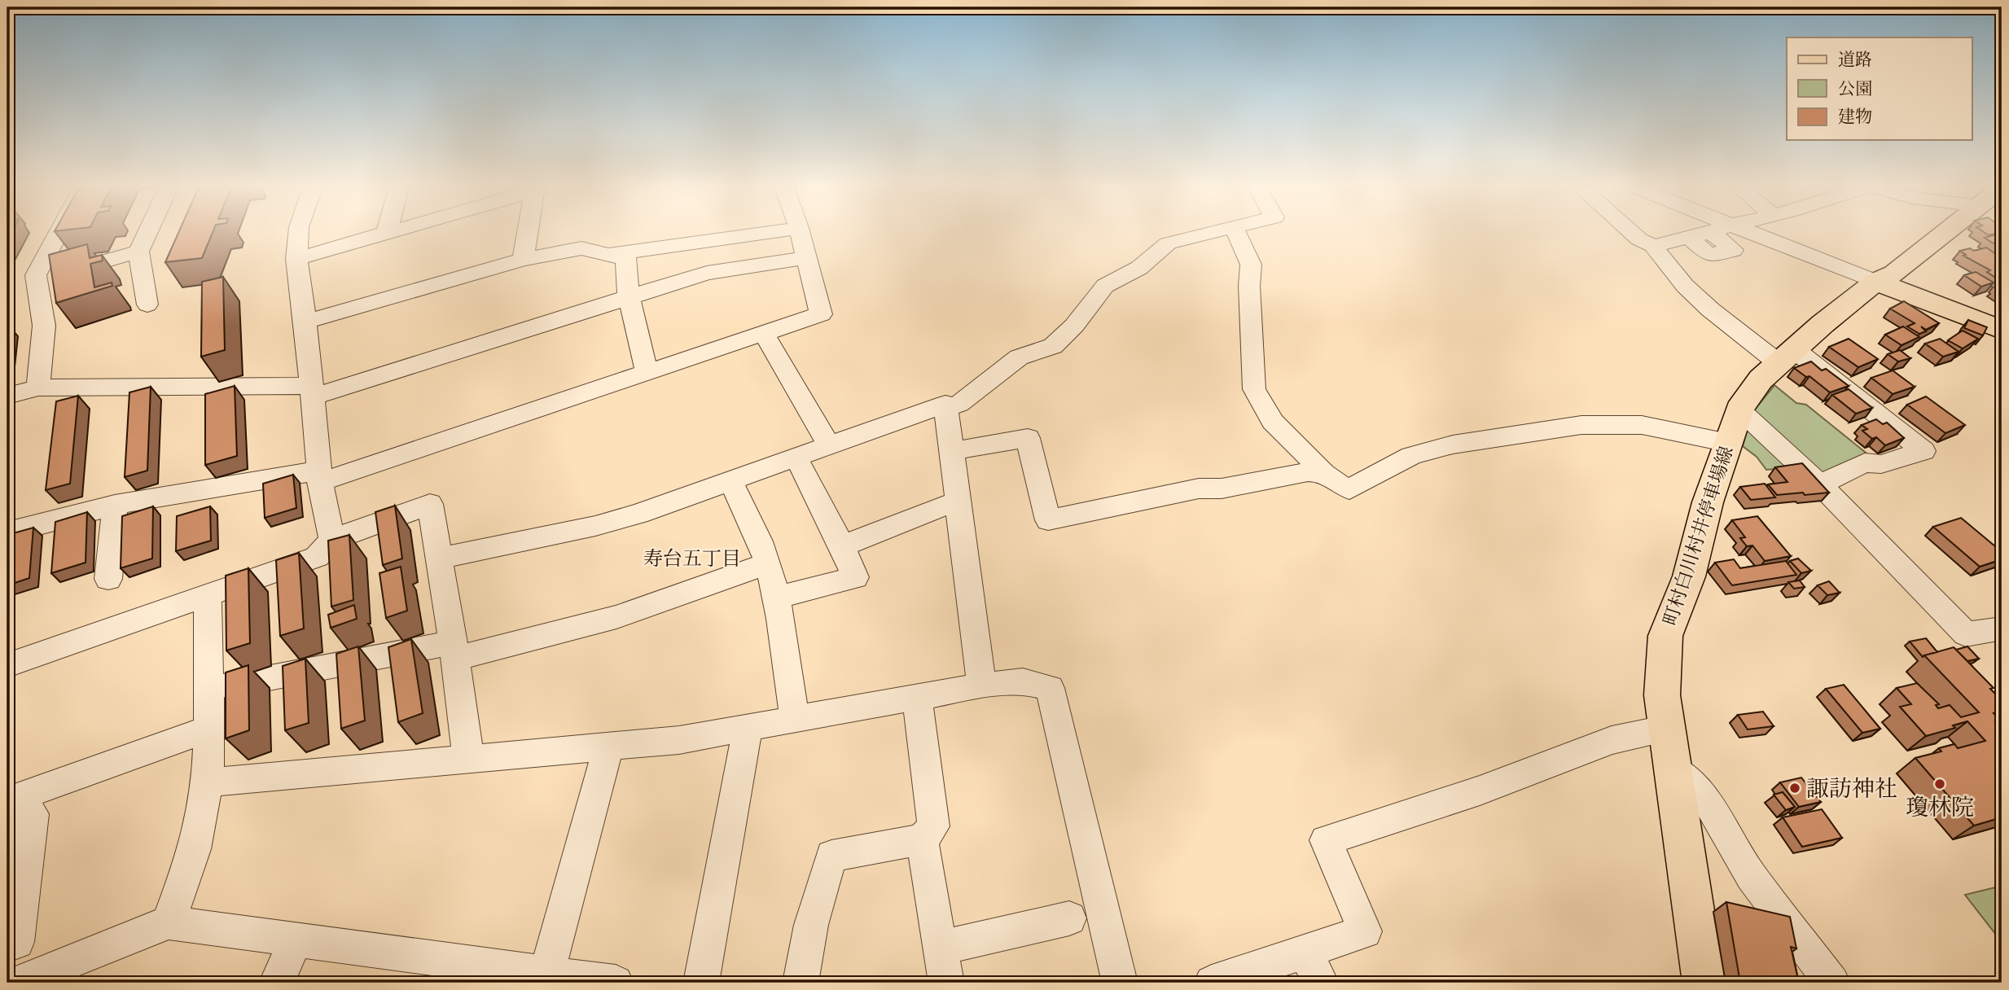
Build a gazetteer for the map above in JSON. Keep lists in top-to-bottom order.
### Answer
{
  "streets": {
    "main road": ["町村白川村井停車場線"]
  },
  "districts": ["寿台五丁目"],
  "places": ["瓊林院", "諏訪神社"],
  "legend": ["道路", "公園", "建物"]
}
